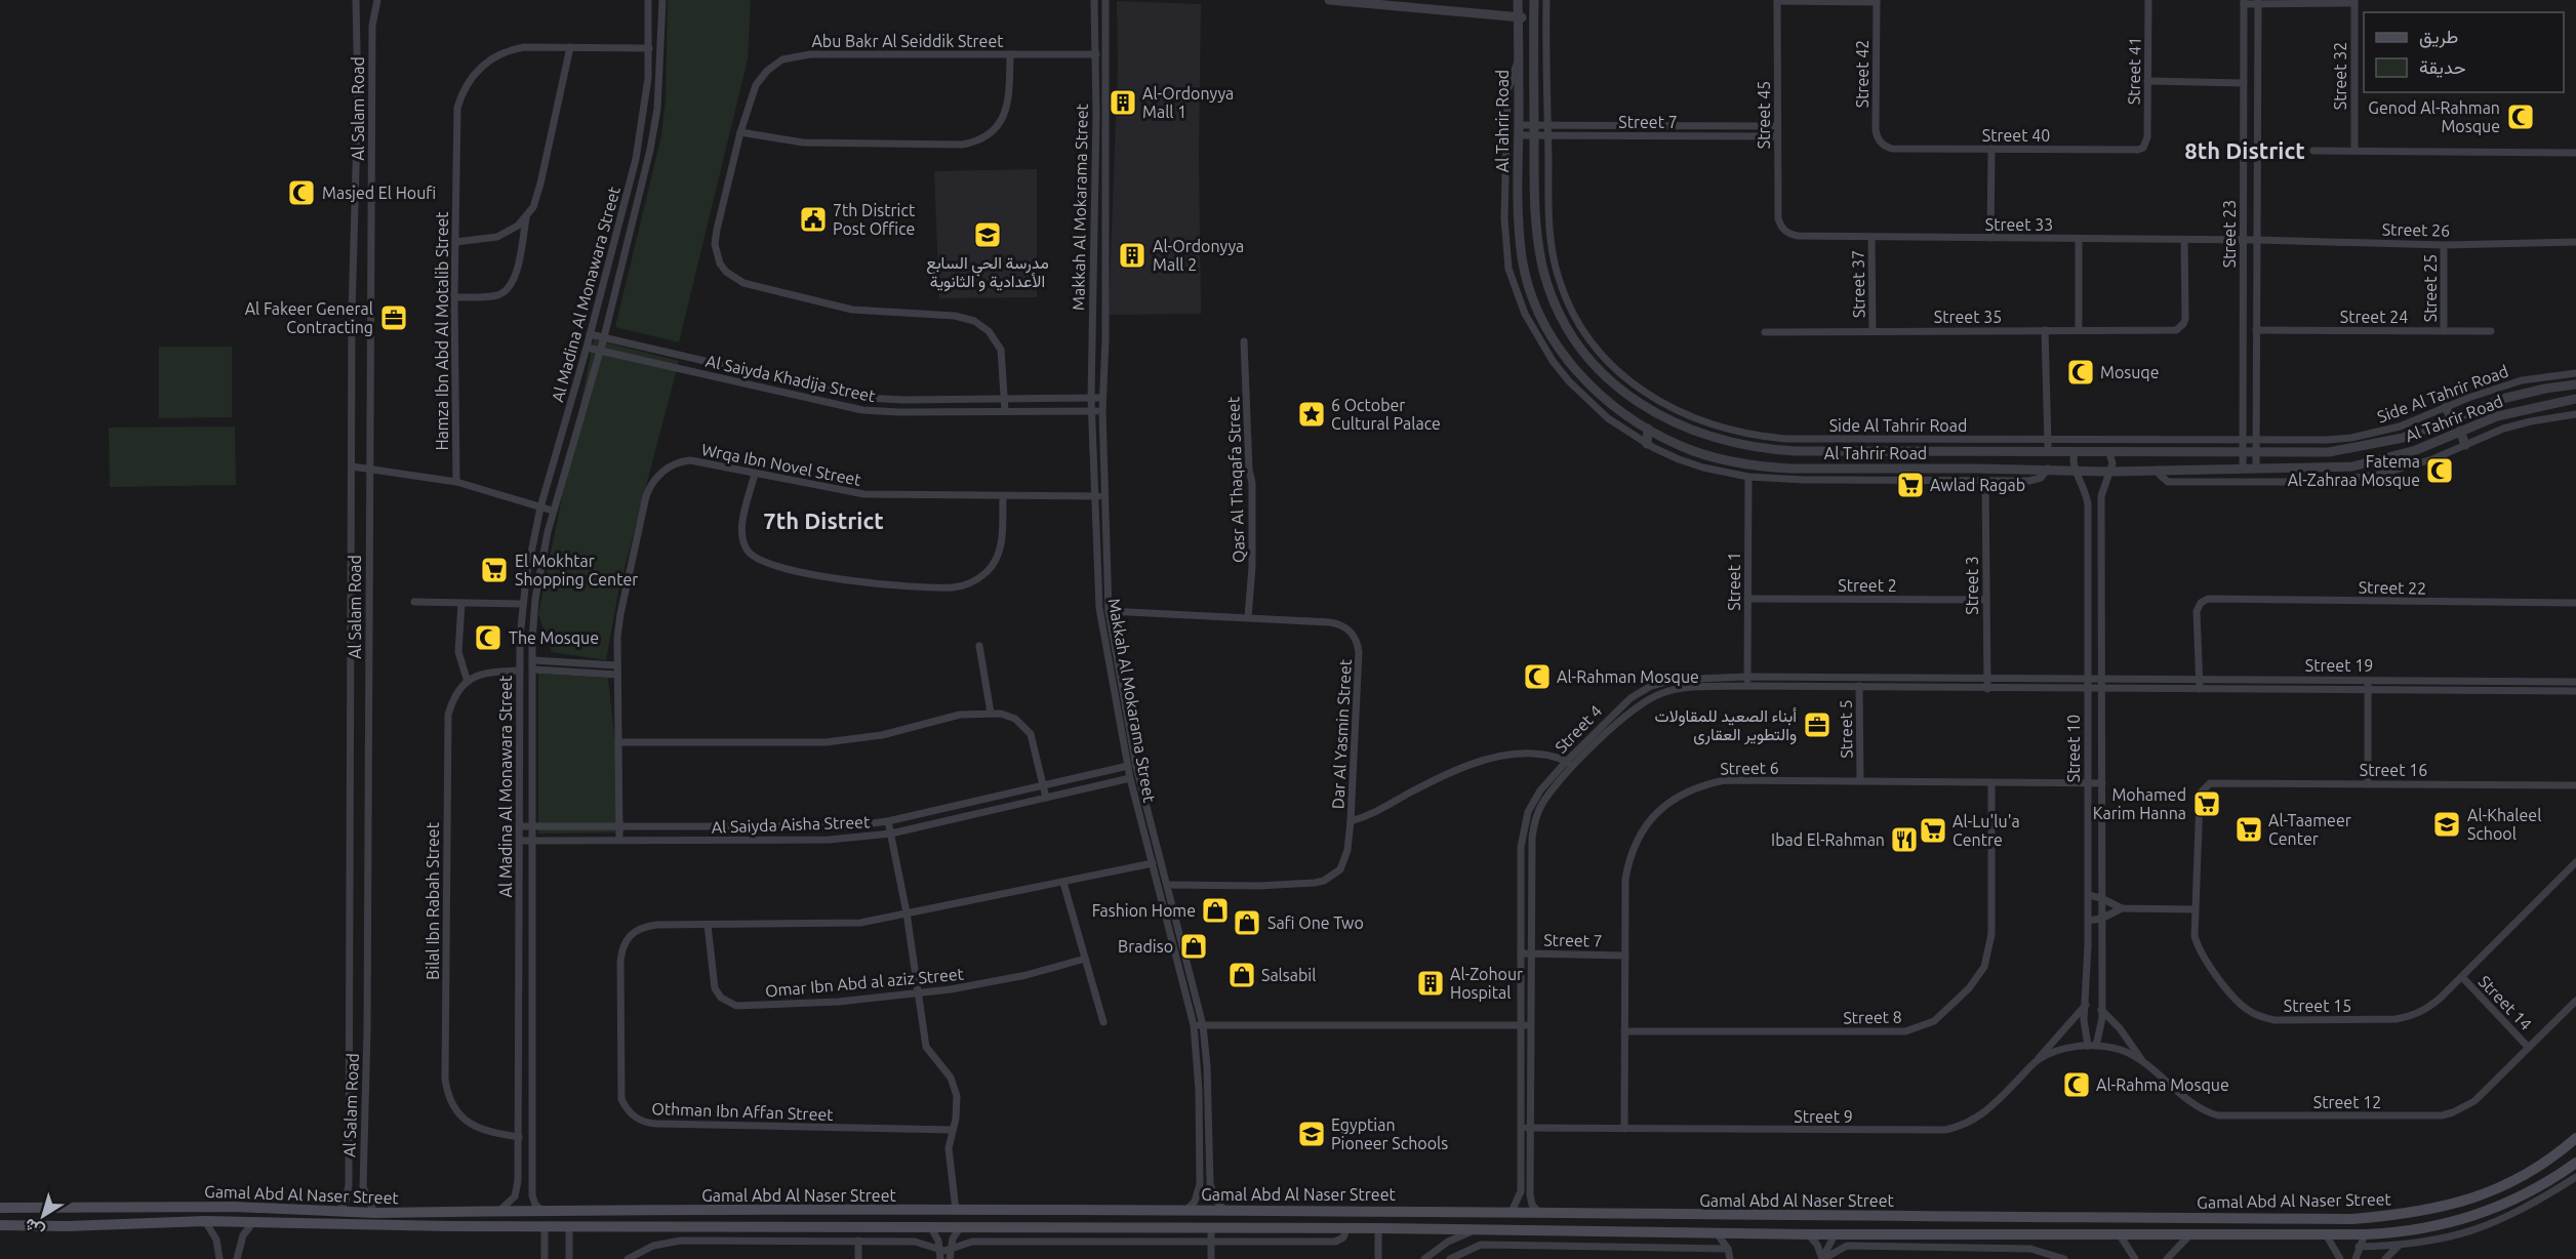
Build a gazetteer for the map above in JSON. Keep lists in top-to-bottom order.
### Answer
{
  "streets": {
    "main road": ["Gamal Abd Al Naser Street"],
    "street": [
      "Abu Bakr Al Seiddik Street",
      "Street 41",
      "Street 42",
      "Street 32",
      "Al Salam Road",
      "Street 45",
      "Al Tahrir Road",
      "Street 7",
      "Street 40",
      "Makkah Al Mokarama Street",
      "Street 33",
      "Street 26",
      "Street 23",
      "Street 37",
      "Street 25",
      "Al Madina Al Monawara Street",
      "Street 35",
      "Street 24",
      "Hamza Ibn Abd Al Motalib Street",
      "Al Saiyda Khadija Street",
      "Side Al Tahrir Road",
      "Wrqa Ibn Novel Street",
      "Qasr Al Thaqafa Street",
      "Street 1",
      "Street 2",
      "Street 3",
      "Street 22",
      "Street 19",
      "Street 4",
      "Street 5",
      "Dar Al Yasmin Street",
      "Street 10",
      "Street 6",
      "Street 16",
      "Al Saiyda Aisha Street",
      "Bilal Ibn Rabah Street",
      "Omar Ibn Abd al aziz Street",
      "Street 14",
      "Street 15",
      "Street 8",
      "Street 12",
      "Othman Ibn Affan Street",
      "Street 9"
    ]
  },
  "crossings": [
    ["Abu Bakr Al Seiddik Street", "Makkah Al Mokarama Street"],
    ["Abu Bakr Al Seiddik Street", "Al Saiyda Khadija Street"],
    ["Street 41", "Street 40"],
    ["Street 42", "Street 40"],
    ["Al Salam Road", "Gamal Abd Al Naser Street"],
    ["Street 45", "Street 7"],
    ["Street 45", "Street 33"],
    ["Al Tahrir Road", "Street 7"],
    ["Al Tahrir Road", "Street 23"],
    ["Al Tahrir Road", "Street 10"],
    ["Street 7", "Side Al Tahrir Road"],
    ["Street 7", "Street 4"],
    ["Street 7", "Street 6"],
    ["Makkah Al Mokarama Street", "Al Saiyda Khadija Street"],
    ["Makkah Al Mokarama Street", "Wrqa Ibn Novel Street"],
    ["Makkah Al Mokarama Street", "Dar Al Yasmin Street"],
    ["Makkah Al Mokarama Street", "Al Saiyda Aisha Street"],
    ["Makkah Al Mokarama Street", "Othman Ibn Affan Street"],
    ["Makkah Al Mokarama Street", "Gamal Abd Al Naser Street"],
    ["Street 33", "Street 26"],
    ["Street 33", "Street 23"],
    ["Street 33", "Street 37"],
    ["Street 33", "Street 35"],
    ["Street 26", "Street 23"],
    ["Street 26", "Street 25"],
    ["Street 23", "Street 24"],
    ["Street 23", "Side Al Tahrir Road"],
    ["Street 37", "Street 35"],
    ["Street 25", "Street 24"],
    ["Al Madina Al Monawara Street", "Hamza Ibn Abd Al Motalib Street"],
    ["Al Madina Al Monawara Street", "Al Saiyda Khadija Street"],
    ["Al Madina Al Monawara Street", "Al Saiyda Aisha Street"],
    ["Al Madina Al Monawara Street", "Bilal Ibn Rabah Street"],
    ["Al Madina Al Monawara Street", "Gamal Abd Al Naser Street"],
    ["Wrqa Ibn Novel Street", "Al Saiyda Aisha Street"],
    ["Qasr Al Thaqafa Street", "Dar Al Yasmin Street"],
    ["Street 1", "Street 2"],
    ["Street 1", "Street 4"],
    ["Street 2", "Street 3"],
    ["Street 3", "Street 4"],
    ["Street 22", "Street 19"],
    ["Street 19", "Street 4"],
    ["Street 19", "Street 10"],
    ["Street 4", "Street 5"],
    ["Street 4", "Street 10"],
    ["Street 4", "Street 9"],
    ["Street 4", "Gamal Abd Al Naser Street"],
    ["Street 5", "Street 6"],
    ["Street 10", "Street 6"],
    ["Street 10", "Street 12"],
    ["Street 10", "Street 9"],
    ["Street 6", "Street 8"],
    ["Street 6", "Street 9"],
    ["Street 16", "Street 15"],
    ["Omar Ibn Abd al aziz Street", "Othman Ibn Affan Street"],
    ["Street 14", "Street 15"],
    ["Street 14", "Street 12"],
    ["Street 12", "Street 9"]
  ],
  "districts": ["8th District", "7th District"],
  "places": {
    "building": ["Al-Ordonyya Mall 1", "Al-Ordonyya Mall 2", "Al-Zohour Hospital"],
    "mosque": [
      "Genod Al-Rahman Mosque",
      "Masjed El Houfi",
      "Mosuqe",
      "Fatema Al-Zahraa Mosque",
      "The Mosque",
      "Al-Rahman Mosque",
      "Al-Rahma Mosque"
    ],
    "public building": ["7th District Post Office"],
    "school or university": ["مدرسة الحي السابع الأعدادية و الثانوية", "Al-Khaleel School", "Egyptian Pioneer Schools"],
    "office": ["Al Fakeer General Contracting", "أبناء الصعيد للمقاولات والتطوير العقارى"],
    "place": ["6 October Cultural Palace"],
    "supermarket": [
      "Awlad Ragab",
      "El Mokhtar Shopping Center",
      "Mohamed Karim Hanna",
      "Al-Taameer Center",
      "Al-Lu'lu'a Centre"
    ],
    "restaurant": ["Ibad El-Rahman"],
    "shop": [
      "Fashion Home",
      "Safi One Two",
      "Bradiso",
      "Salsabil"
    ]
  },
  "legend": ["طريق", "حديقة"],
  "north": "bottom left"
}
